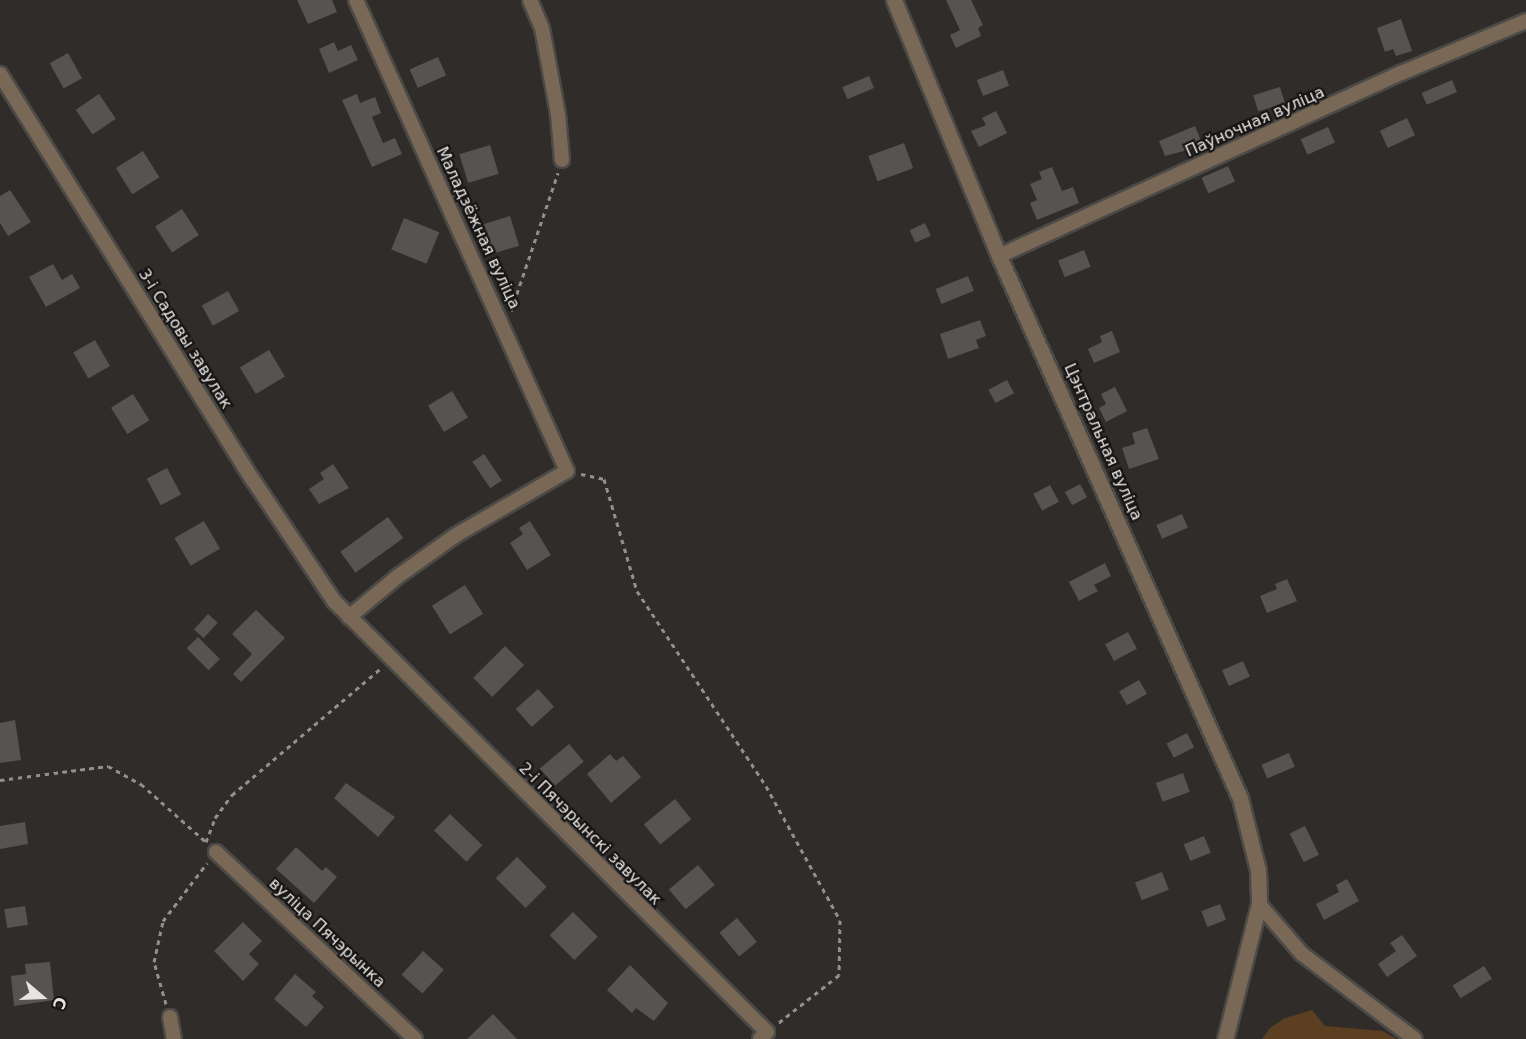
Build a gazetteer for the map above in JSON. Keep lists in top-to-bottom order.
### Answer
{
  "streets": {
    "street": [
      "Паўночная вуліца",
      "Маладзёжная вуліца",
      "3-і Садовы завулак",
      "Цэнтральная вуліца",
      "2-і Пячэрынскі завулак",
      "вуліца Пячэрынка"
    ]
  },
  "crossings": [
    ["Паўночная вуліца", "Цэнтральная вуліца"],
    ["3-і Садовы завулак", "2-і Пячэрынскі завулак"]
  ],
  "north": "right"
}
